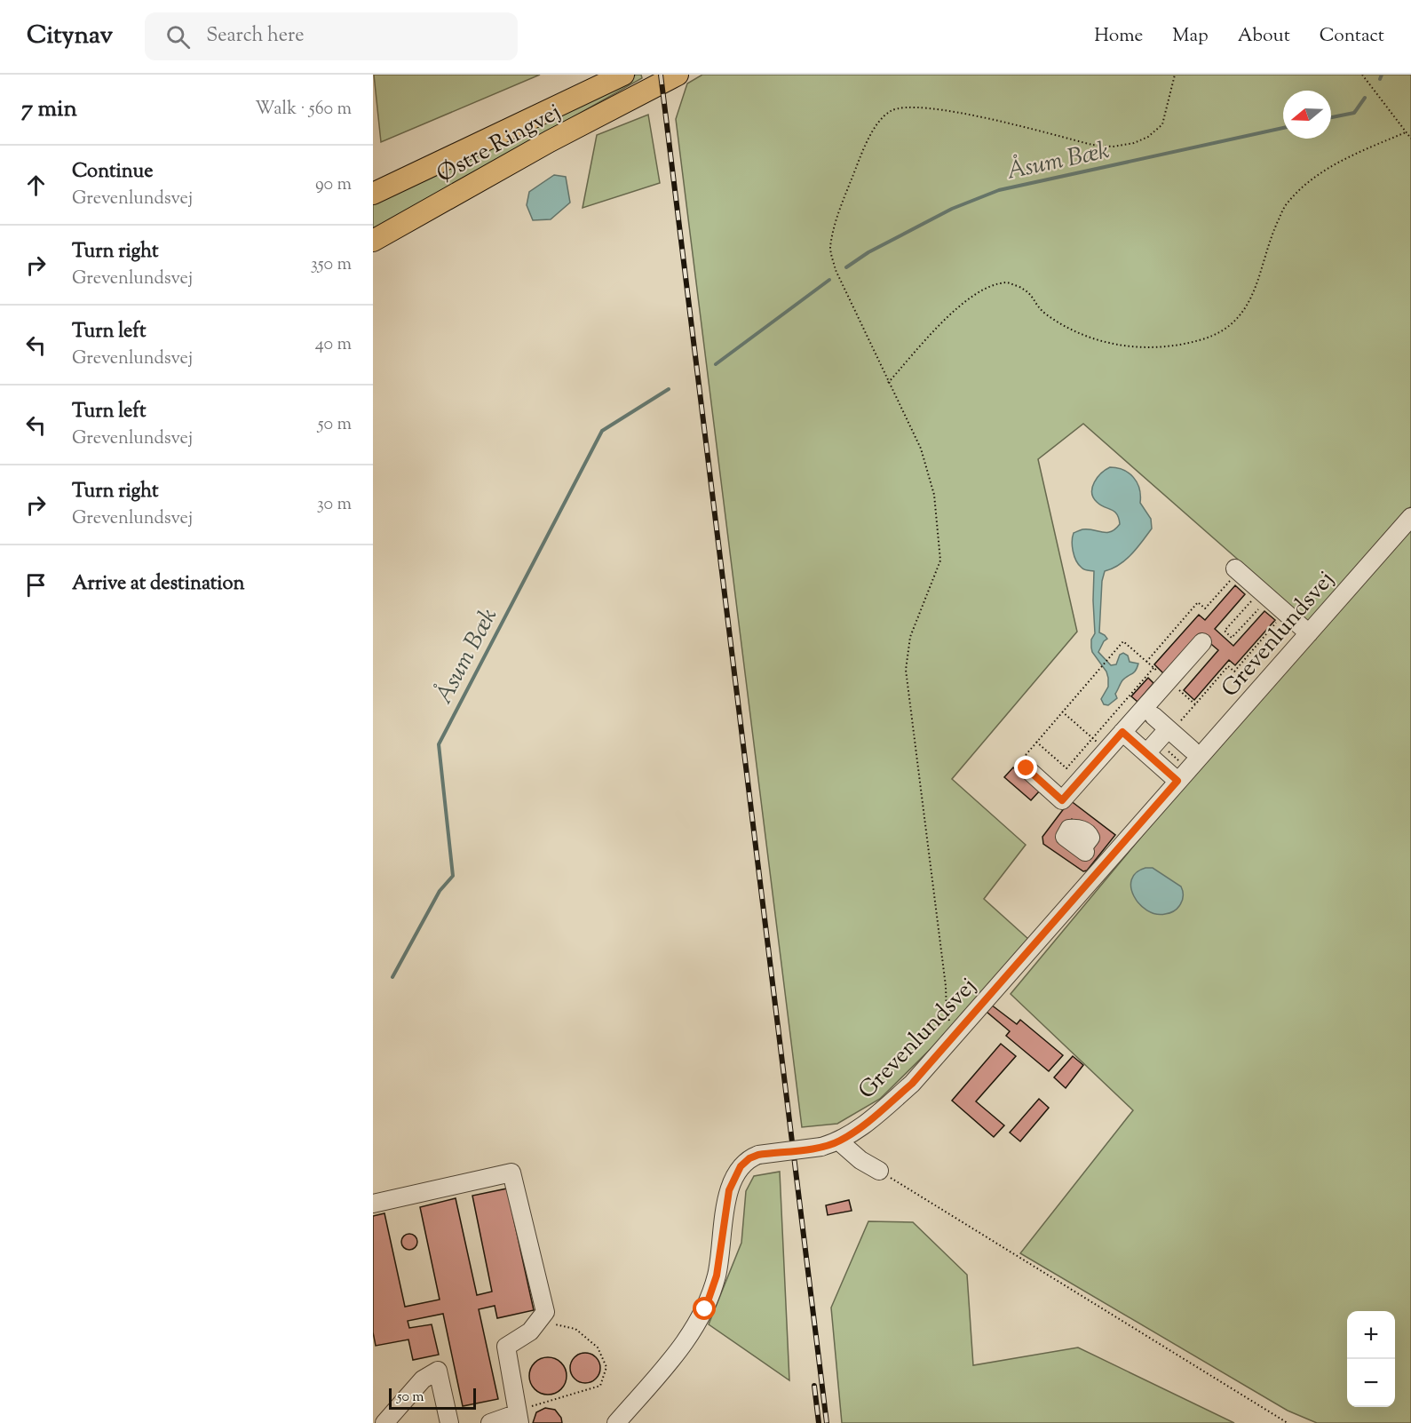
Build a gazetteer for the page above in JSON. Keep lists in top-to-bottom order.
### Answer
{
  "streets": {
    "main road": ["Østre Ringvej"],
    "street": ["Grevenlundsvej"]
  },
  "water": ["Åsum Bæk"],
  "scale_bar": "50 m",
  "north": "left",
  "page": {
    "header": "Citynav",
    "search": "Search here",
    "nav": [
      "Home",
      "Map",
      "About",
      "Contact"
    ],
    "heading": ["7 min", "Walk · 560 m"],
    "list": [
      ["Continue", "Grevenlundsvej", "90 m"],
      ["Turn right", "Grevenlundsvej", "350 m"],
      ["Turn left", "Grevenlundsvej", "40 m"],
      ["Turn left", "Grevenlundsvej", "50 m"],
      ["Turn right", "Grevenlundsvej", "30 m"],
      "Arrive at destination"
    ],
    "map_buttons": ["+", "−"],
    "scale": "50 m"
  }
}
